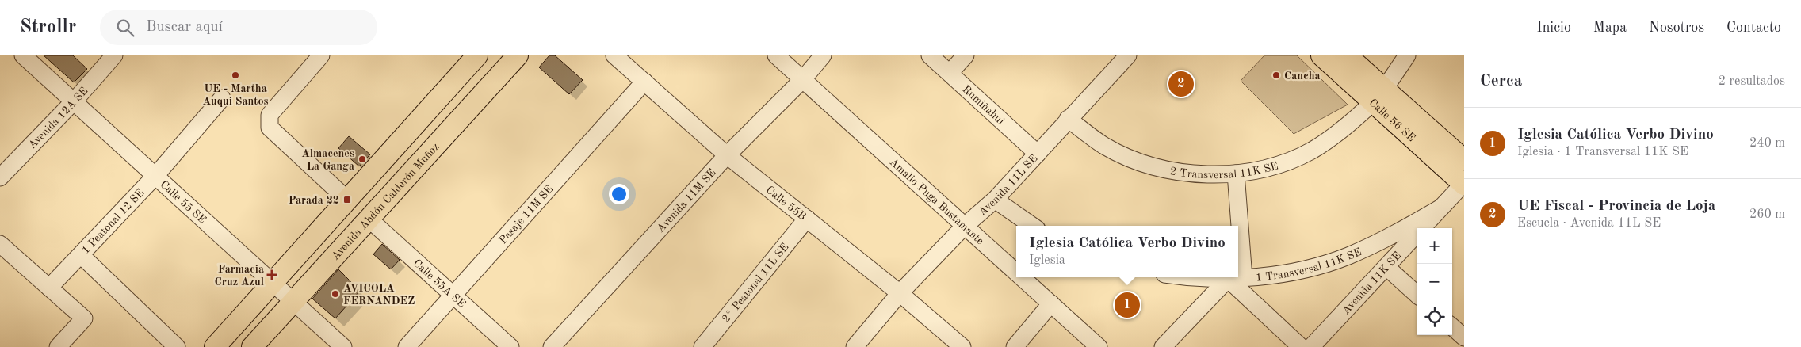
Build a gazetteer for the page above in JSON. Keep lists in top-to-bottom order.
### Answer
{
  "streets": {
    "main road": ["Calle 56 SE", "Avenida Abdón Calderón Muñoz"],
    "street": [
      "Rumiñahui",
      "Avenida 12A SE",
      "2 Transversal 11K SE",
      "Avenida 11L SE",
      "Avenida 11M SE",
      "Calle 55 SE",
      "Amalio Puga Bustamante",
      "Calle 55B",
      "Pasaje 11M SE",
      "1 Peatonal 12 SE",
      "1 Transversal 11K SE",
      "Calle 55A SE",
      "2° Peatonal 11L SE",
      "Avenida 11K SE"
    ]
  },
  "crossings": [
    ["Rumiñahui", "Avenida 11L SE"],
    ["Avenida 12A SE", "Calle 55 SE"],
    ["Calle 56 SE", "2 Transversal 11K SE"],
    ["Calle 56 SE", "Avenida 11K SE"],
    ["2 Transversal 11K SE", "Avenida 11L SE"],
    ["Avenida 11L SE", "Amalio Puga Bustamante"],
    ["Avenida 11L SE", "Calle 55B"],
    ["Avenida 11M SE", "Amalio Puga Bustamante"],
    ["Avenida 11M SE", "Calle 55B"],
    ["Calle 55 SE", "Avenida Abdón Calderón Muñoz"],
    ["Calle 55 SE", "1 Peatonal 12 SE"],
    ["Avenida Abdón Calderón Muñoz", "Calle 55A SE"],
    ["Calle 55B", "Pasaje 11M SE"],
    ["Calle 55B", "2° Peatonal 11L SE"],
    ["Pasaje 11M SE", "Calle 55A SE"],
    ["1 Transversal 11K SE", "Avenida 11K SE"]
  ],
  "places": {
    "other": [
      "UE - Martha Auqui Santos",
      "Cancha",
      "Almacenes La Ganga",
      "AVICOLA FERNANDEZ"
    ],
    "transit": ["Parada 22"],
    "health": ["Farmacia Cruz Azul"]
  },
  "page": {
    "header": "Strollr",
    "search": "Buscar aquí",
    "nav": [
      "Inicio",
      "Mapa",
      "Nosotros",
      "Contacto"
    ],
    "heading": ["Cerca", "2 resultados"],
    "pins": ["2", "1"],
    "list": [
      {
        "mark": "1",
        "name": "Iglesia Católica Verbo Divino",
        "note": "Iglesia · 1 Transversal 11K SE",
        "value": "240 m"
      },
      {
        "mark": "2",
        "name": "UE Fiscal - Provincia de Loja",
        "note": "Escuela · Avenida 11L SE",
        "value": "260 m"
      }
    ],
    "popup": ["Iglesia Católica Verbo Divino", "Iglesia"],
    "map_buttons": ["+", "−"]
  }
}
